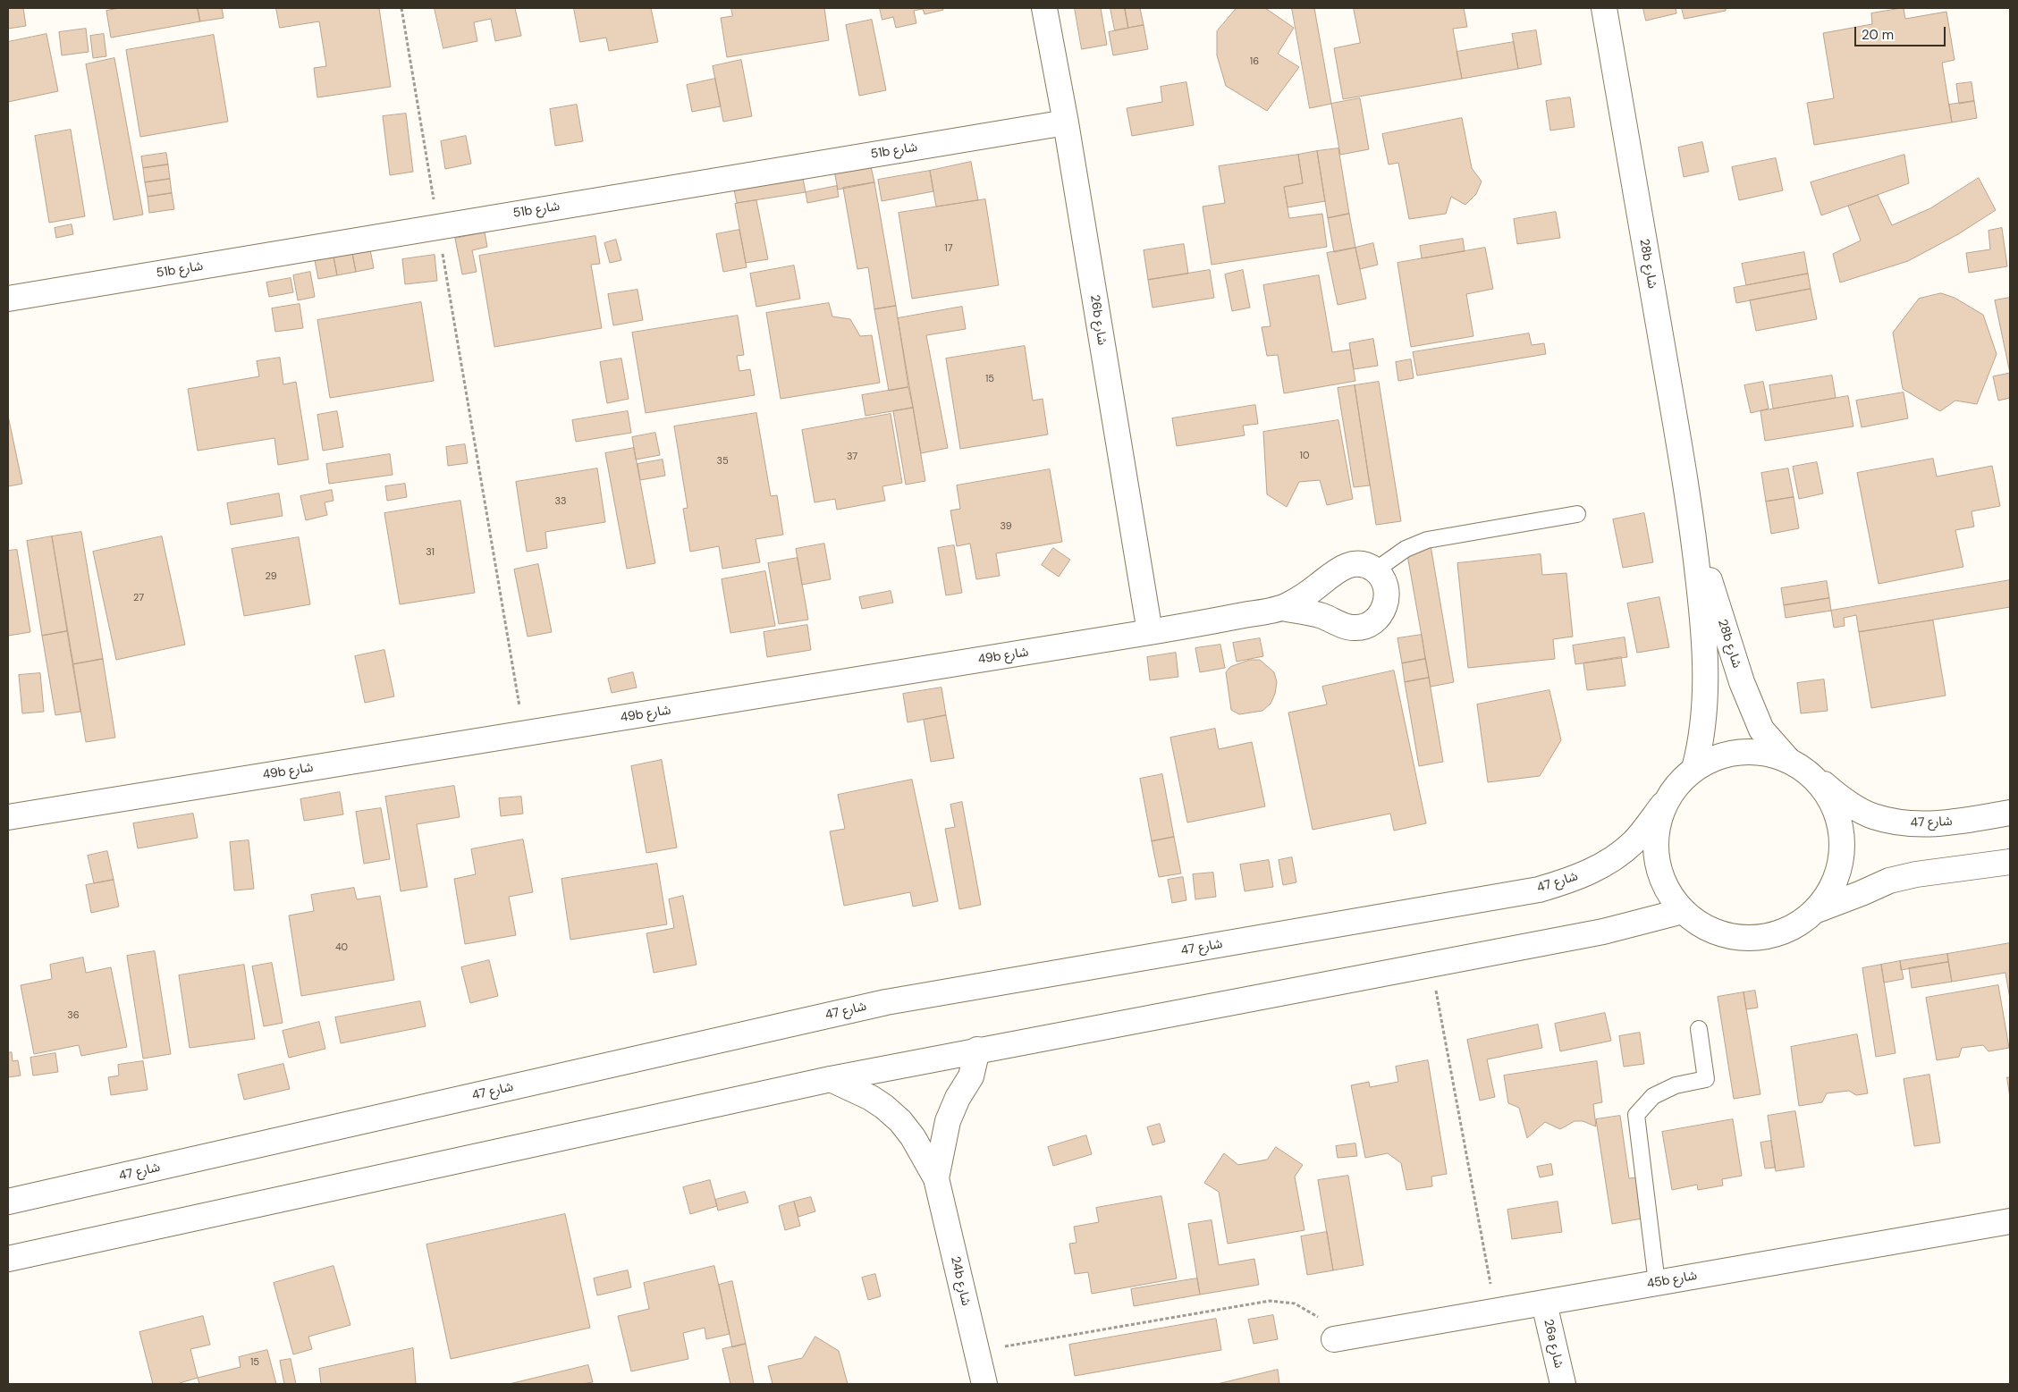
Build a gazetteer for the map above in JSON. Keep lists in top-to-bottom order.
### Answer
{
  "streets": {
    "street": [
      "51b شارع",
      "28b شارع",
      "26b شارع",
      "49b شارع",
      "شارع 47",
      "45b شارع",
      "24b شارع",
      "26a شارع"
    ]
  },
  "crossings": [
    ["51b شارع", "26b شارع"],
    ["28b شارع", "شارع 47"],
    ["26b شارع", "49b شارع"],
    ["45b شارع", "26a شارع"]
  ],
  "house_numbers": [
    "16",
    "17",
    "15",
    "10",
    "37",
    "35",
    "33",
    "39",
    "31",
    "29",
    "27",
    "40",
    "36",
    "15"
  ],
  "scale_bar": "20 m"
}
